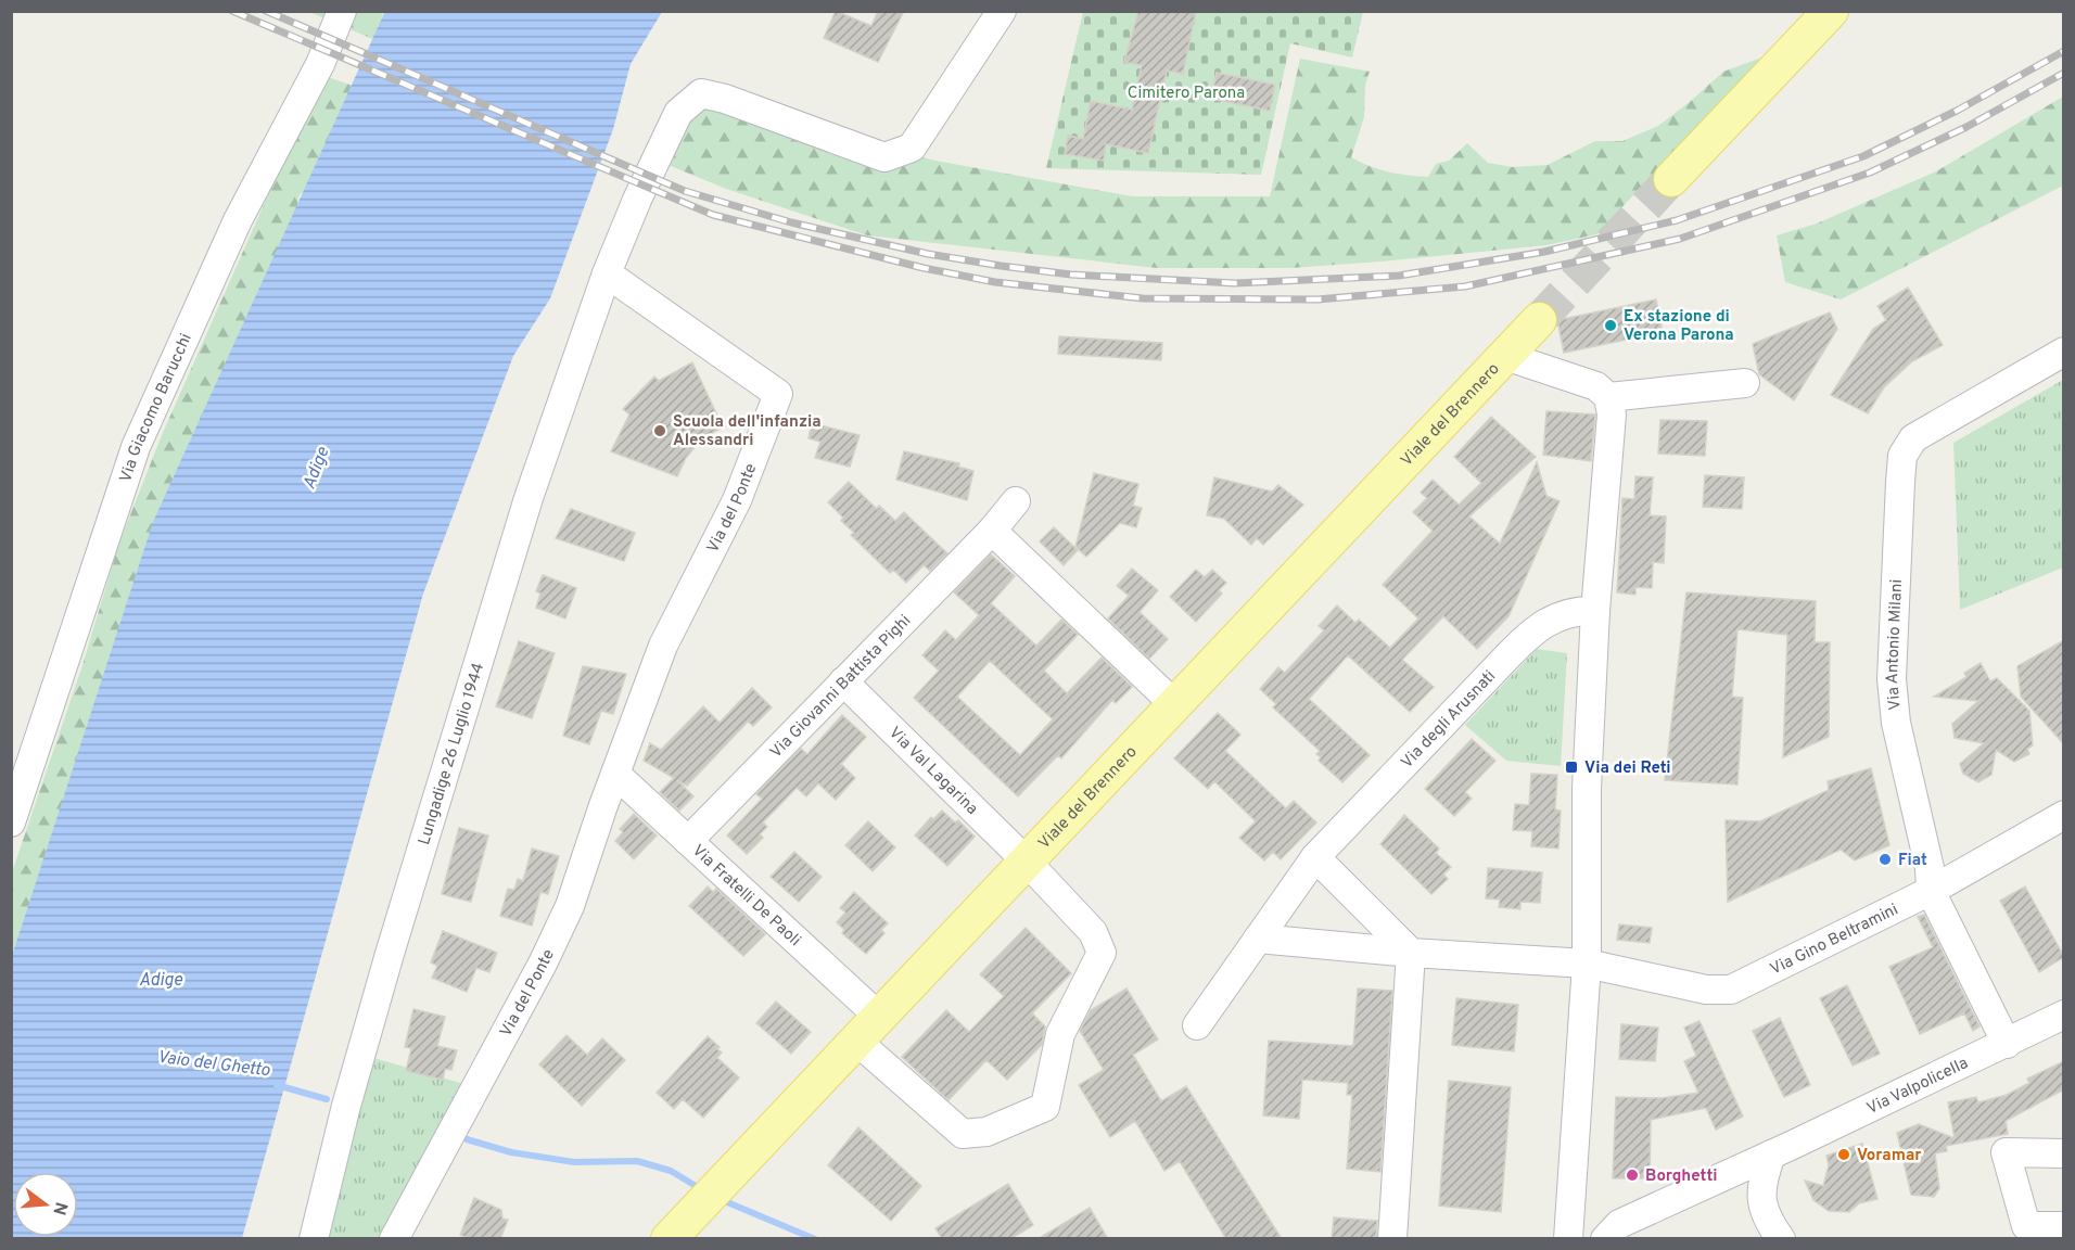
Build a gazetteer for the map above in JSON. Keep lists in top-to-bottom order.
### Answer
{
  "streets": {
    "main road": ["Viale del Brennero"],
    "street": [
      "Via Giacomo Barucchi",
      "Via del Ponte",
      "Via Antonio Milani",
      "Via Giovanni Battista Pighi",
      "Via degli Arusnati",
      "Lungadige 26 Luglio 1944",
      "Via Val Lagarina",
      "Via Fratelli De Paoli",
      "Via Gino Beltramini",
      "Via Valpolicella"
    ]
  },
  "crossings": [
    ["Viale del Brennero", "Via Val Lagarina"],
    ["Viale del Brennero", "Via Fratelli De Paoli"],
    ["Via del Ponte", "Lungadige 26 Luglio 1944"],
    ["Via del Ponte", "Via Fratelli De Paoli"],
    ["Via Antonio Milani", "Via Gino Beltramini"],
    ["Via Antonio Milani", "Via Valpolicella"],
    ["Via Giovanni Battista Pighi", "Via Val Lagarina"],
    ["Via Giovanni Battista Pighi", "Via Fratelli De Paoli"]
  ],
  "water": ["Adige", "Vaio del Ghetto"],
  "parks": ["Cimitero Parona"],
  "places": {
    "other": [
      "Ex stazione di Verona Parona",
      "Scuola dell'infanzia Alessandri",
      "Fiat",
      "Voramar",
      "Borghetti"
    ],
    "transit": ["Via dei Reti"]
  },
  "north": "right"
}
